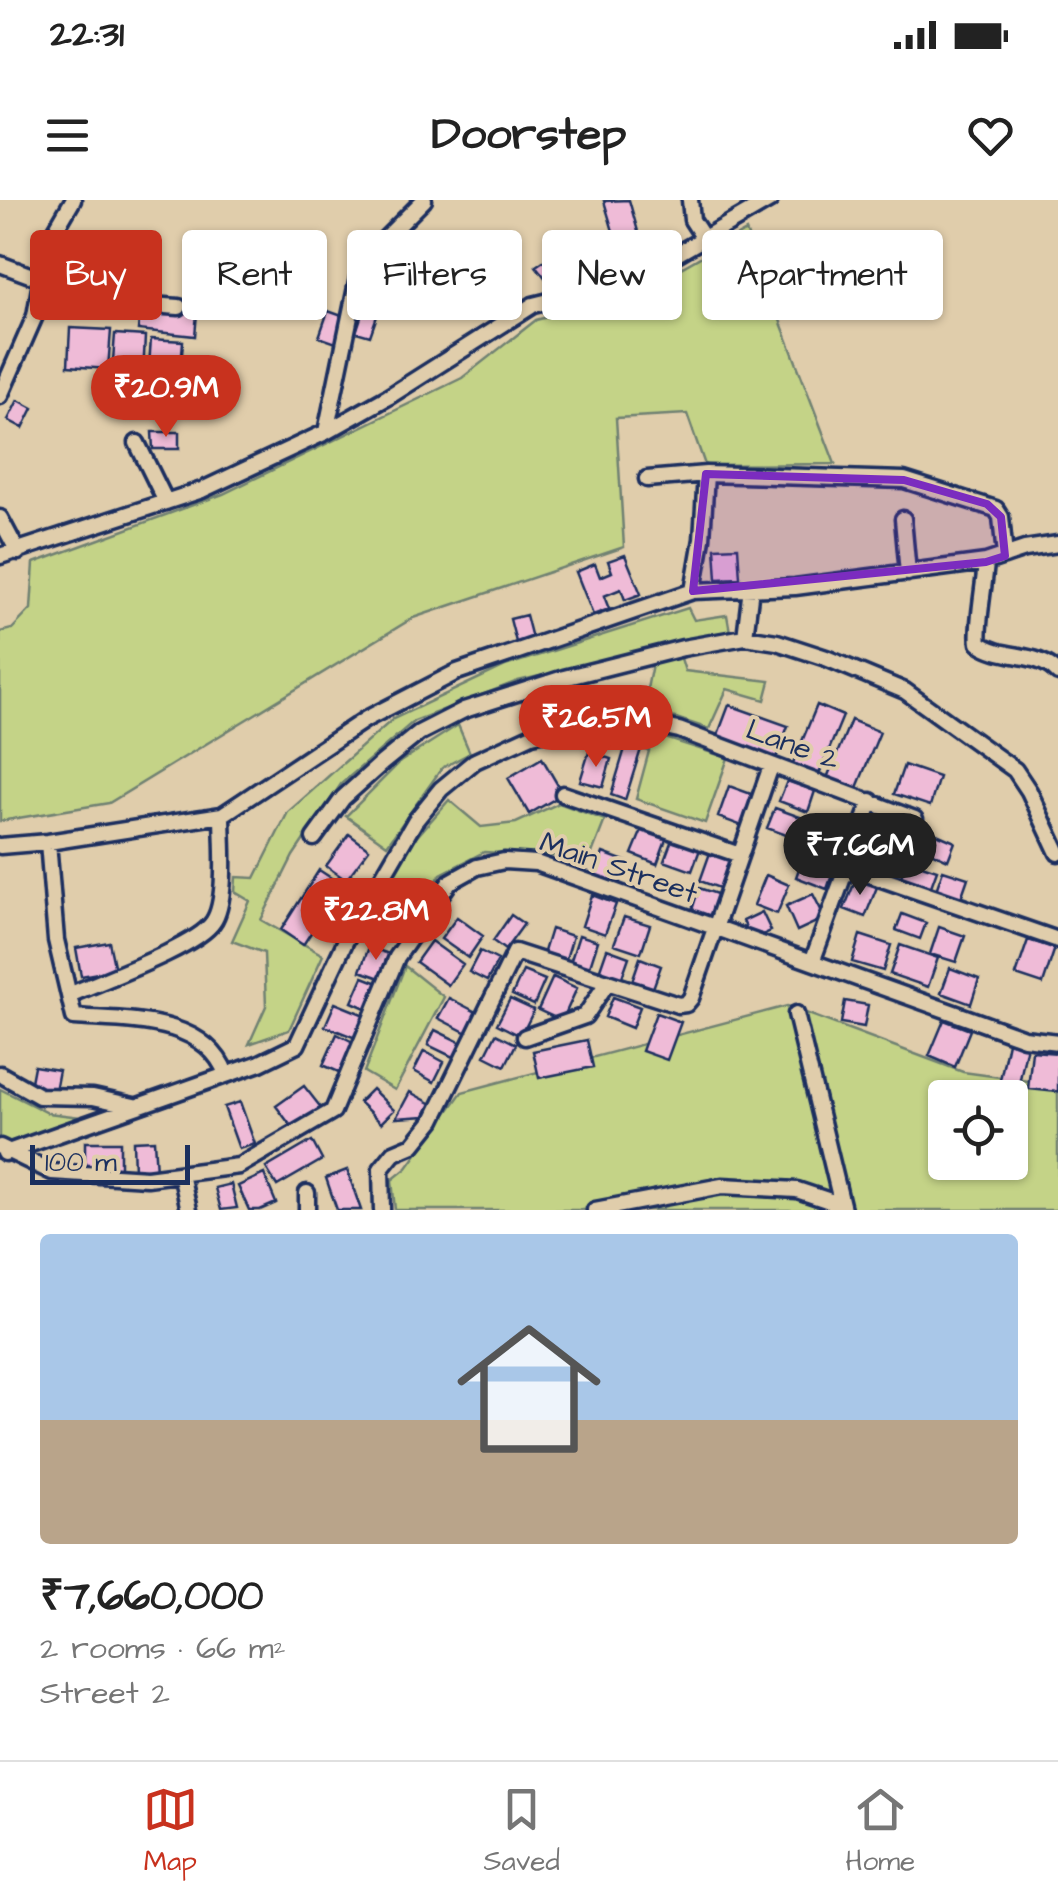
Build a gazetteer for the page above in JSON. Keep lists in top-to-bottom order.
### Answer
{
  "streets": {
    "street": ["Lane 2", "Main Street"]
  },
  "crossings": [
    ["Lane 2", "Main Street"]
  ],
  "scale_bar": "100 m",
  "page": {
    "status": "22:31",
    "header": "Doorstep",
    "chip": [
      "Buy",
      "Rent",
      "Filters",
      "New",
      "Apartment"
    ],
    "price": [
      "₹20.9M",
      "₹26.5M",
      "₹7.66M",
      "₹22.8M"
    ],
    "scale": "100 m",
    "list": [
      {
        "name": "₹7,660,000",
        "note": "2 rooms · 66 m² · Street 2"
      }
    ],
    "tabs": ["Map", "Saved", "Home"]
  }
}
